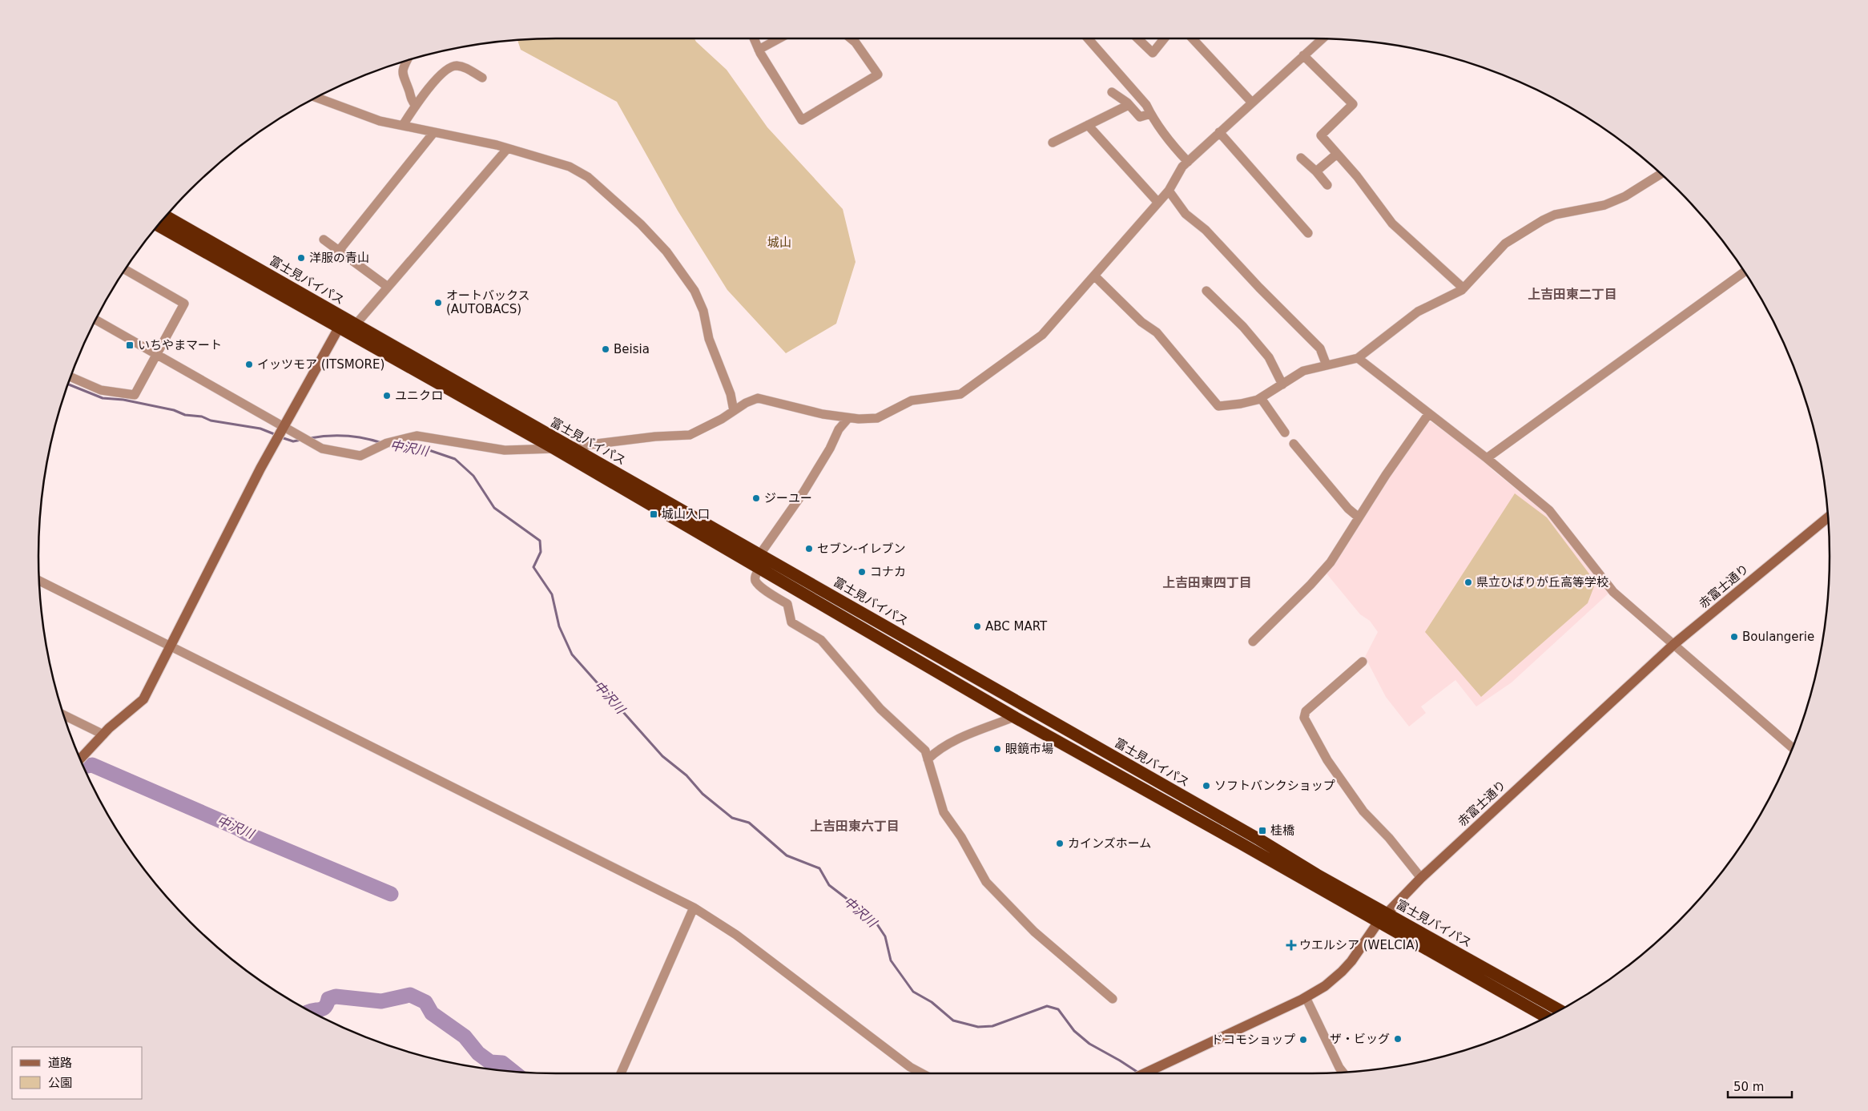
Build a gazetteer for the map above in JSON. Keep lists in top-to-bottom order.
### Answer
{
  "streets": {
    "highway": ["富士見バイパス"],
    "street": ["赤富士通り"]
  },
  "crossings": [
    ["富士見バイパス", "赤富士通り"]
  ],
  "districts": ["上吉田東二丁目", "上吉田東四丁目", "上吉田東六丁目"],
  "water": ["中沢川"],
  "parks": ["城山"],
  "places": {
    "other": [
      "洋服の青山",
      "オートバックス (AUTOBACS)",
      "Beisia",
      "イッツモア (ITSMORE)",
      "ユニクロ",
      "ジーユー",
      "セブン-イレブン",
      "コナカ",
      "県立ひばりが丘高等学校",
      "ABC MART",
      "Boulangerie",
      "眼鏡市場",
      "ソフトバンクショップ",
      "カインズホーム",
      "ザ・ビッグ",
      "ドコモショップ"
    ],
    "transit": ["いちやまマート", "城山入口", "桂橋"],
    "health": ["ウエルシア (WELCIA)"]
  },
  "legend": ["道路", "公園"],
  "scale_bar": "50 m"
}
